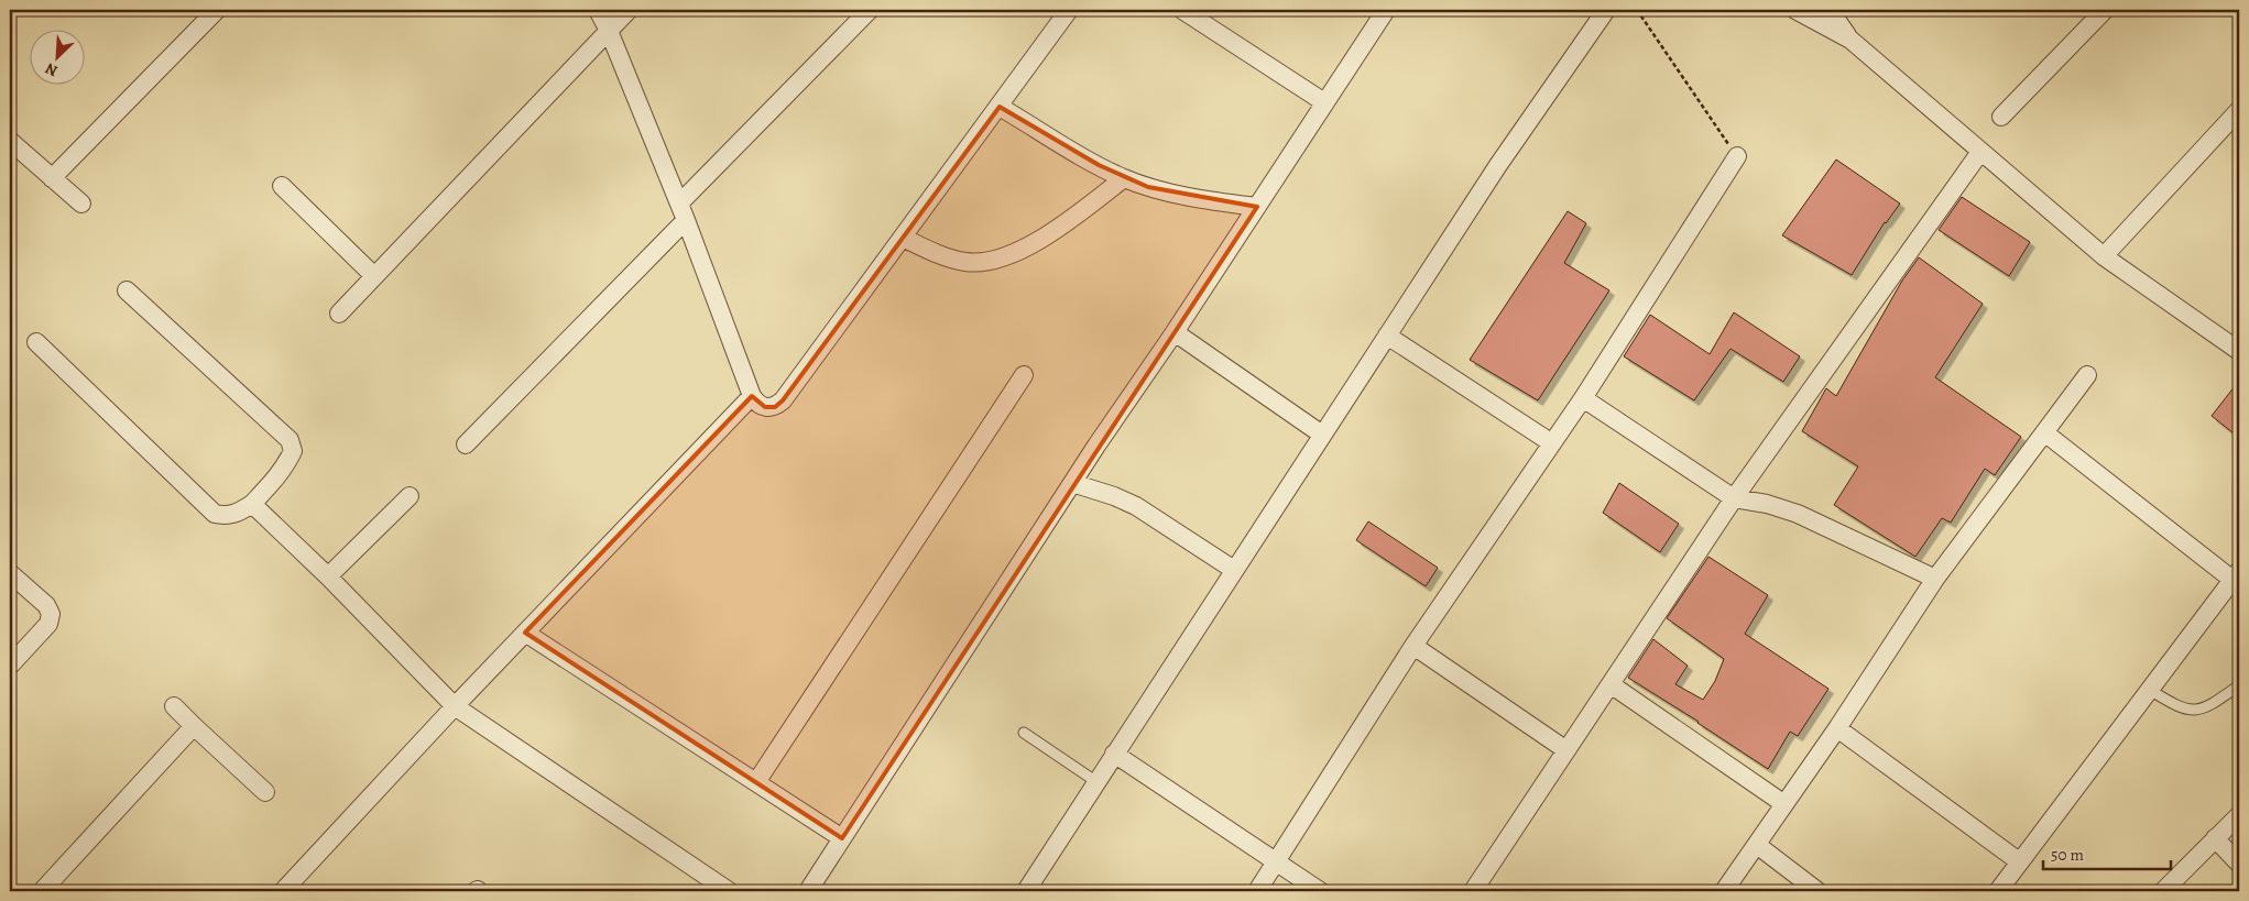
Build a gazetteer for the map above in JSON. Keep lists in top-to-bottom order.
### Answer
{
  "scale_bar": "50 m",
  "north": "bottom left"
}
